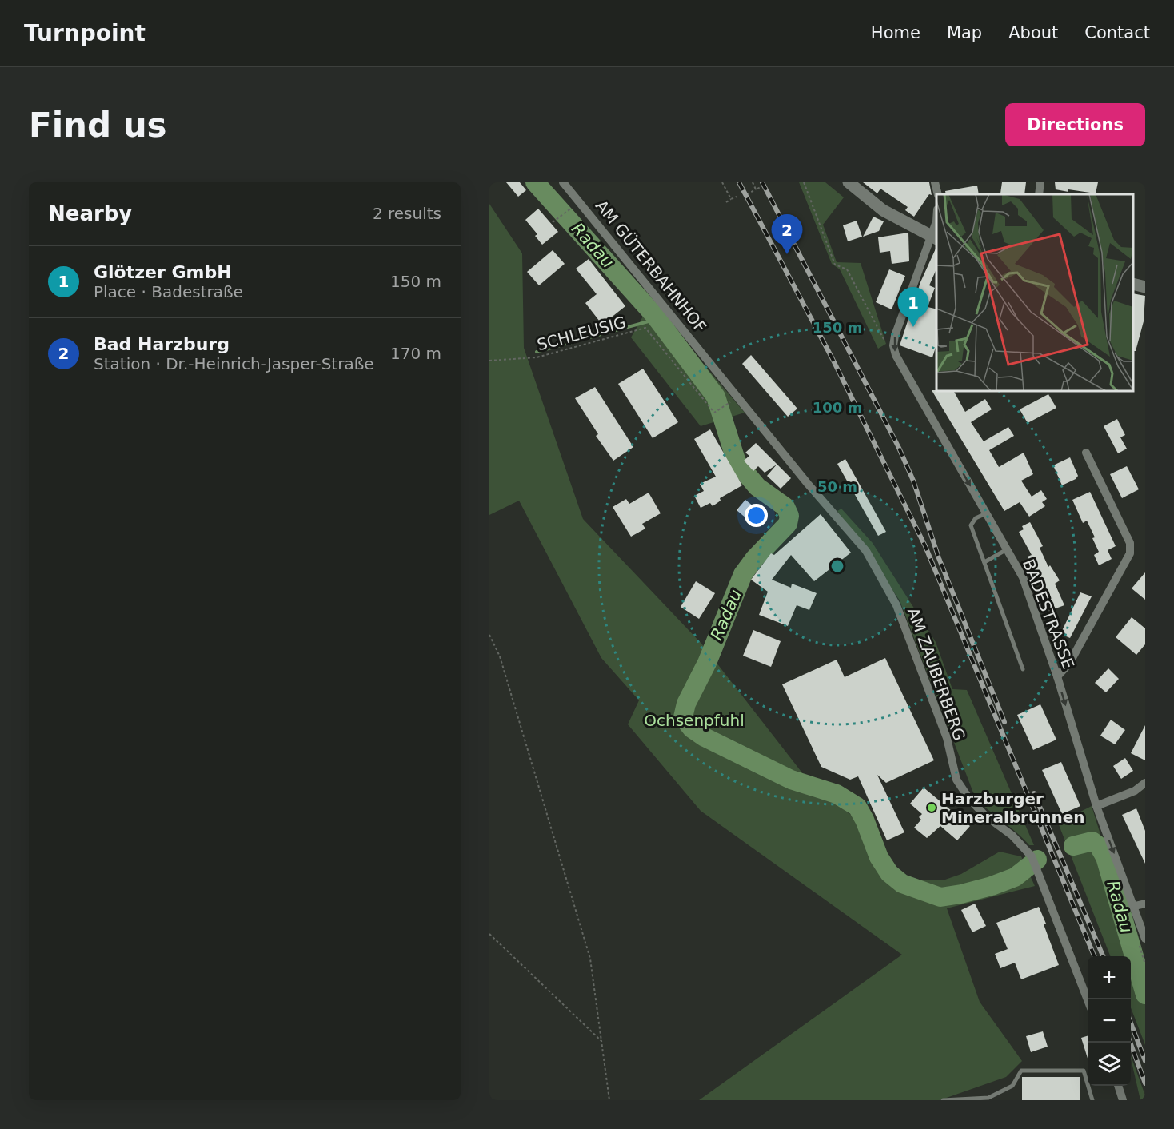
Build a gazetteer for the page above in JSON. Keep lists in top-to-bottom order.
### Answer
{
  "streets": {
    "street": ["AM GÜTERBAHNHOF", "BADESTRASSE", "AM ZAUBERBERG"],
    "path": ["SCHLEUSIG"]
  },
  "crossings": [
    ["AM GÜTERBAHNHOF", "AM ZAUBERBERG"]
  ],
  "one_way": ["BADESTRASSE"],
  "water": ["Radau"],
  "parks": ["Ochsenpfuhl"],
  "places": ["Harzburger Mineralbrunnen"],
  "page": {
    "header": "Turnpoint",
    "nav": [
      "Home",
      "Map",
      "About",
      "Contact"
    ],
    "buttons": "Directions",
    "title": "Find us",
    "heading": ["Nearby", "2 results"],
    "pins": ["2", "1"],
    "list": [
      {
        "mark": "1",
        "name": "Glötzer GmbH",
        "note": "Place · Badestraße",
        "value": "150 m"
      },
      {
        "mark": "2",
        "name": "Bad Harzburg",
        "note": "Station · Dr.-Heinrich-Jasper-Straße",
        "value": "170 m"
      }
    ],
    "map_buttons": ["+", "−"]
  },
  "rings": ["150 m", "100 m", "50 m"]
}
